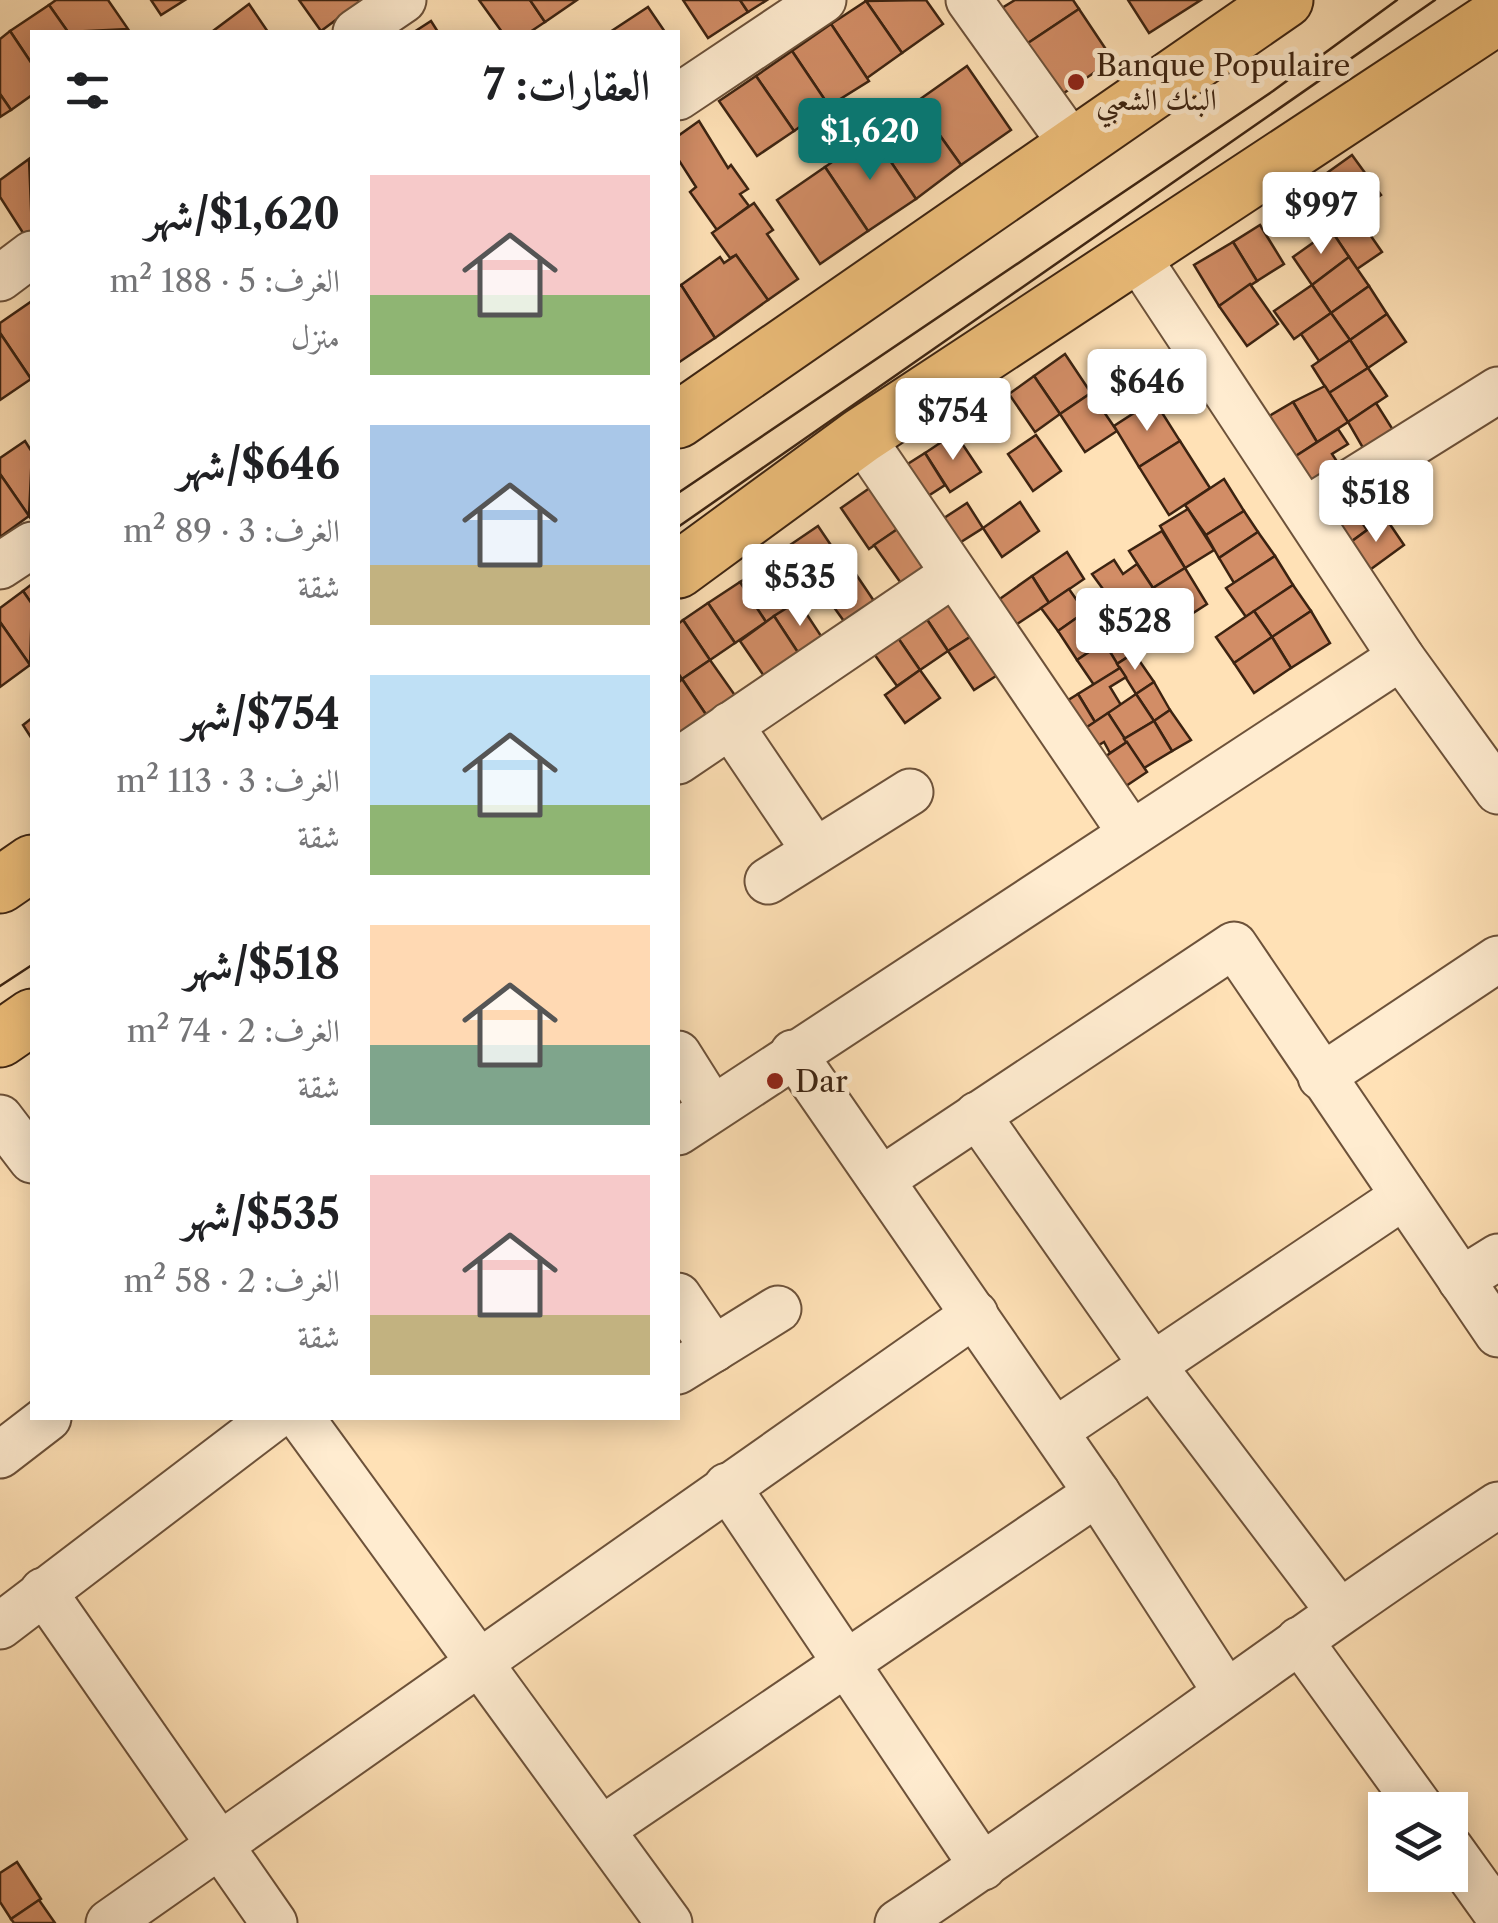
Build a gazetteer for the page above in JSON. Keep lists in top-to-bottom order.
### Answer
{
  "places": ["Banque Populaire البنك الشعبي", "Dar"],
  "page": {
    "heading": "العقارات: 7",
    "price": [
      "$1,620",
      "$997",
      "$646",
      "$754",
      "$518",
      "$535",
      "$528"
    ],
    "list": [
      {
        "name": "$1,620/شهر",
        "note": "الغرف: 5 · 188 m² · منزل"
      },
      {
        "name": "$646/شهر",
        "note": "الغرف: 3 · 89 m² · شقة"
      },
      {
        "name": "$754/شهر",
        "note": "الغرف: 3 · 113 m² · شقة"
      },
      {
        "name": "$518/شهر",
        "note": "الغرف: 2 · 74 m² · شقة"
      },
      {
        "name": "$535/شهر",
        "note": "الغرف: 2 · 58 m² · شقة"
      }
    ]
  }
}
